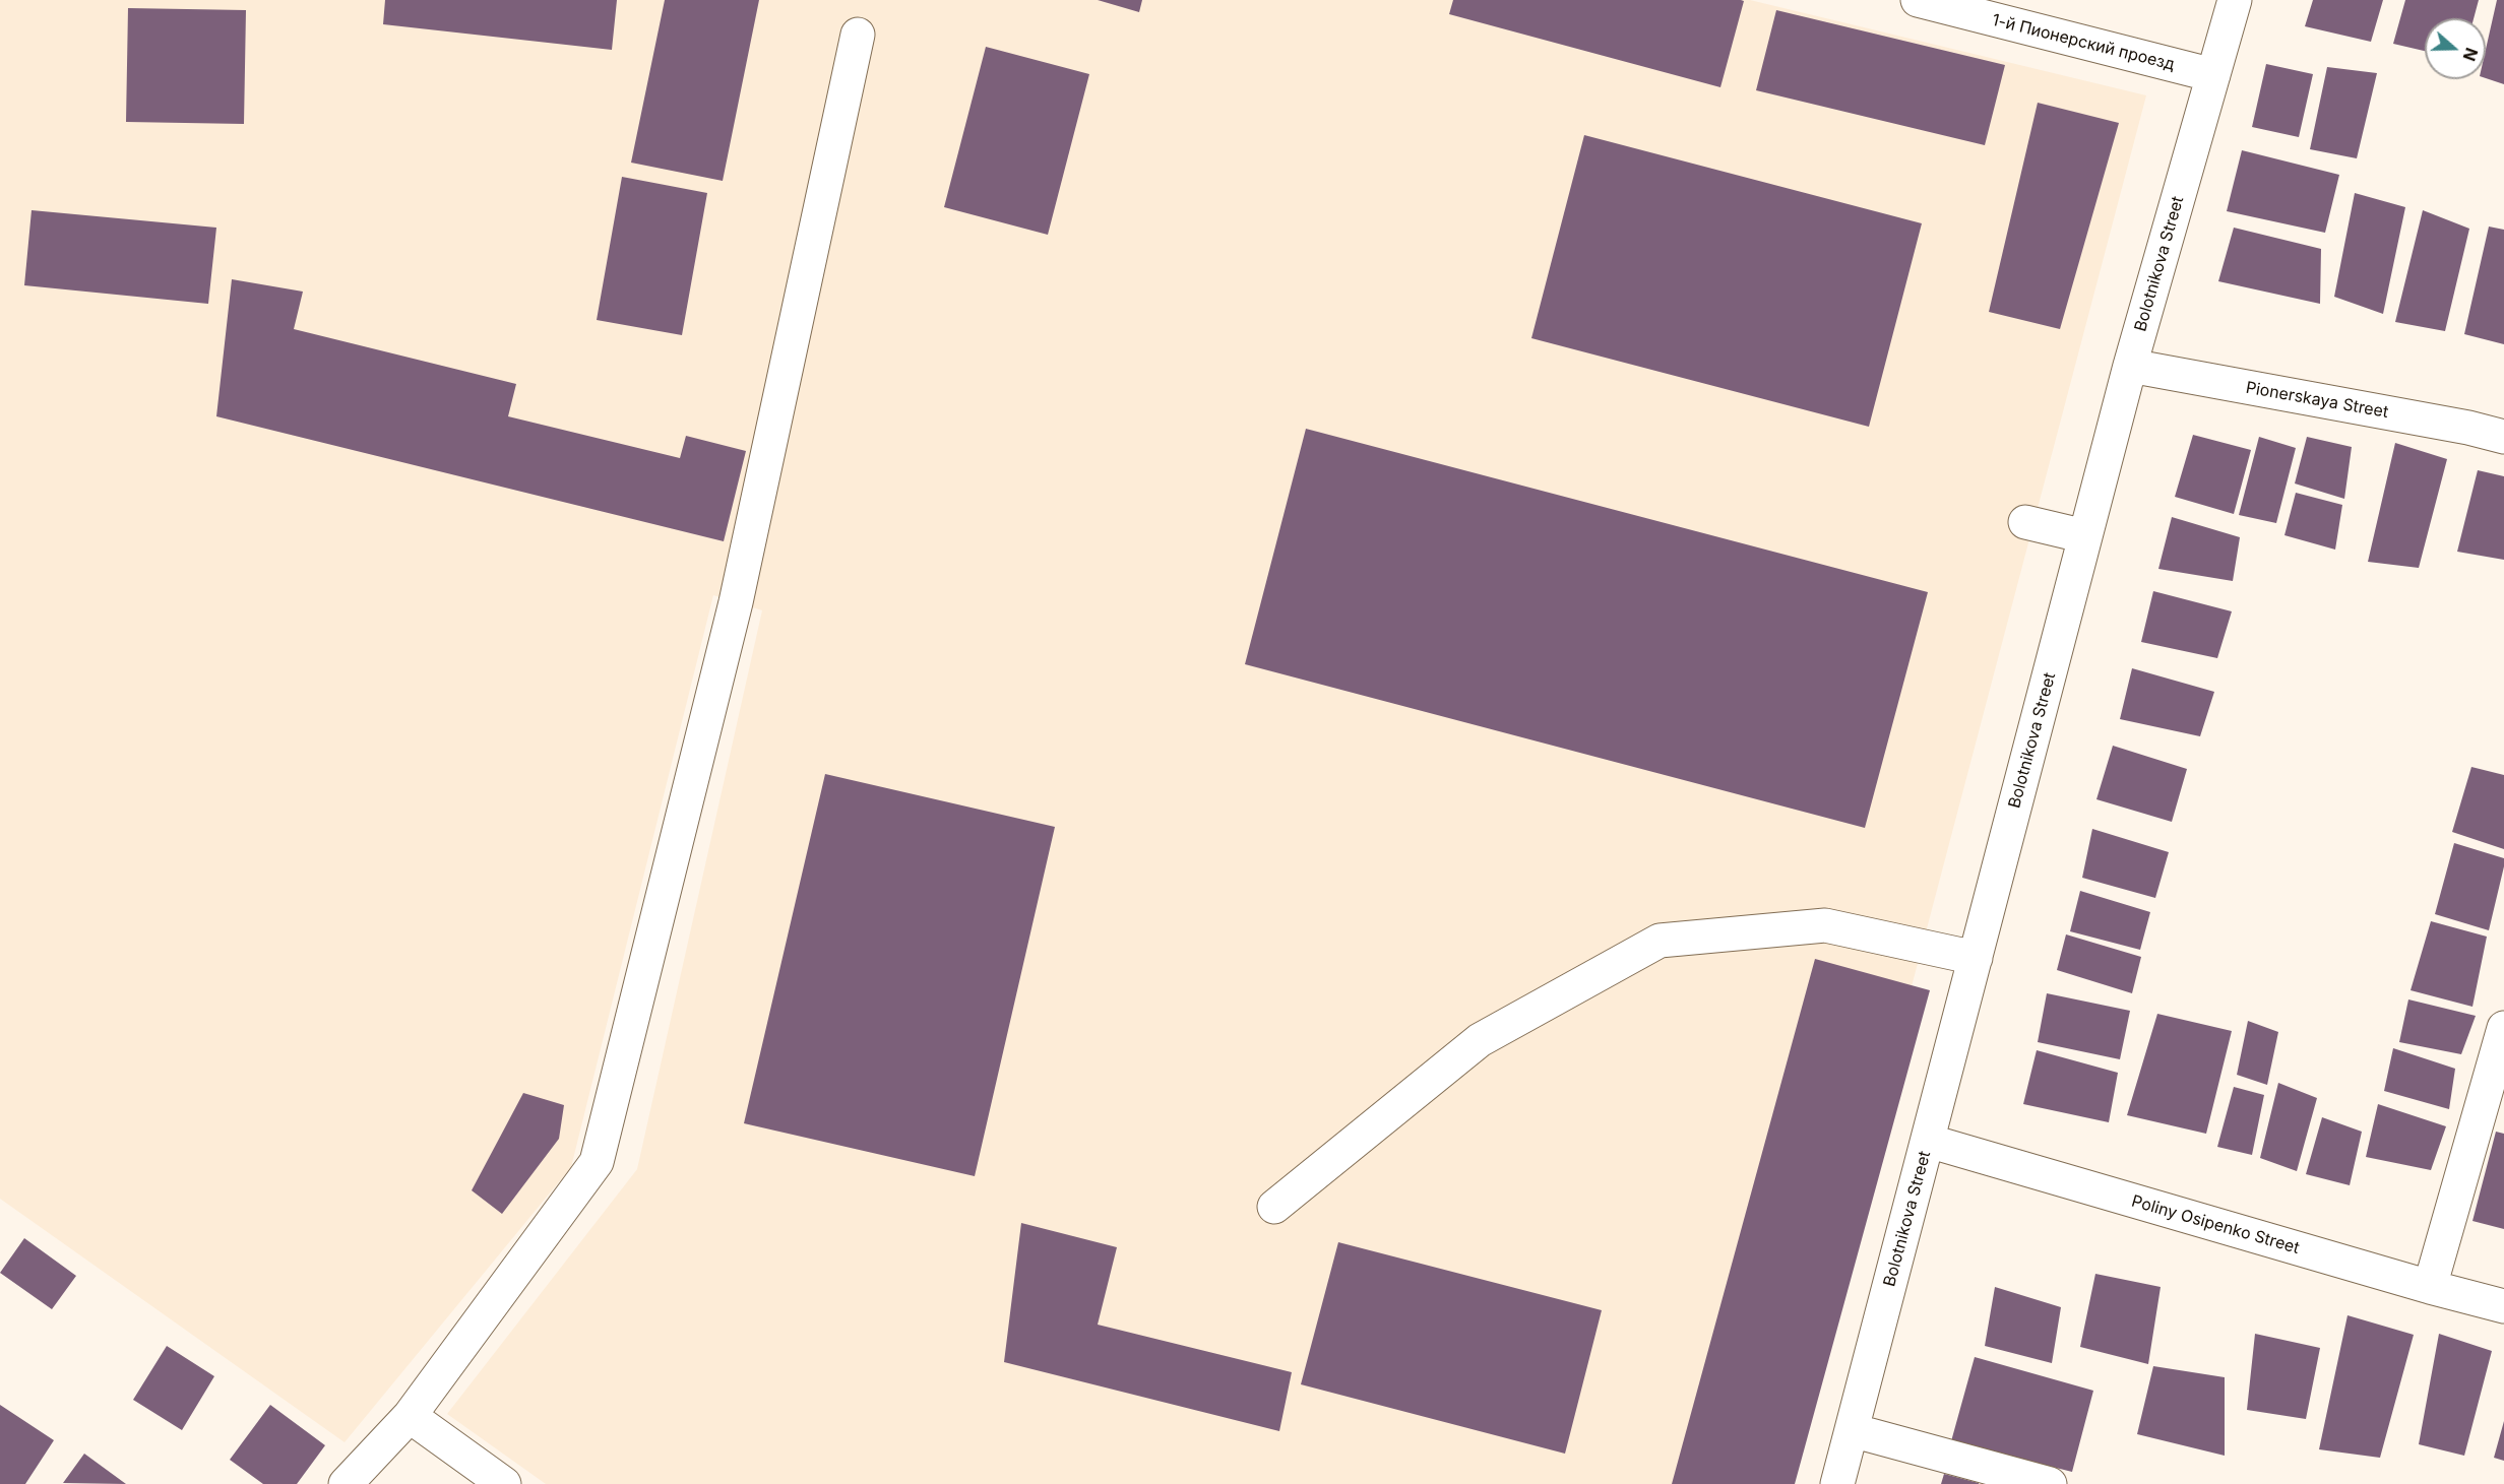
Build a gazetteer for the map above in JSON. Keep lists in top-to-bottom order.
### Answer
{
  "streets": {
    "street": [
      "1-й Пионерский проезд",
      "Bolotnikova Street",
      "Pionerskaya Street",
      "Poliny Osipenko Street"
    ]
  },
  "crossings": [
    ["1-й Пионерский проезд", "Bolotnikova Street"],
    ["Bolotnikova Street", "Pionerskaya Street"],
    ["Bolotnikova Street", "Poliny Osipenko Street"]
  ],
  "north": "right"
}
